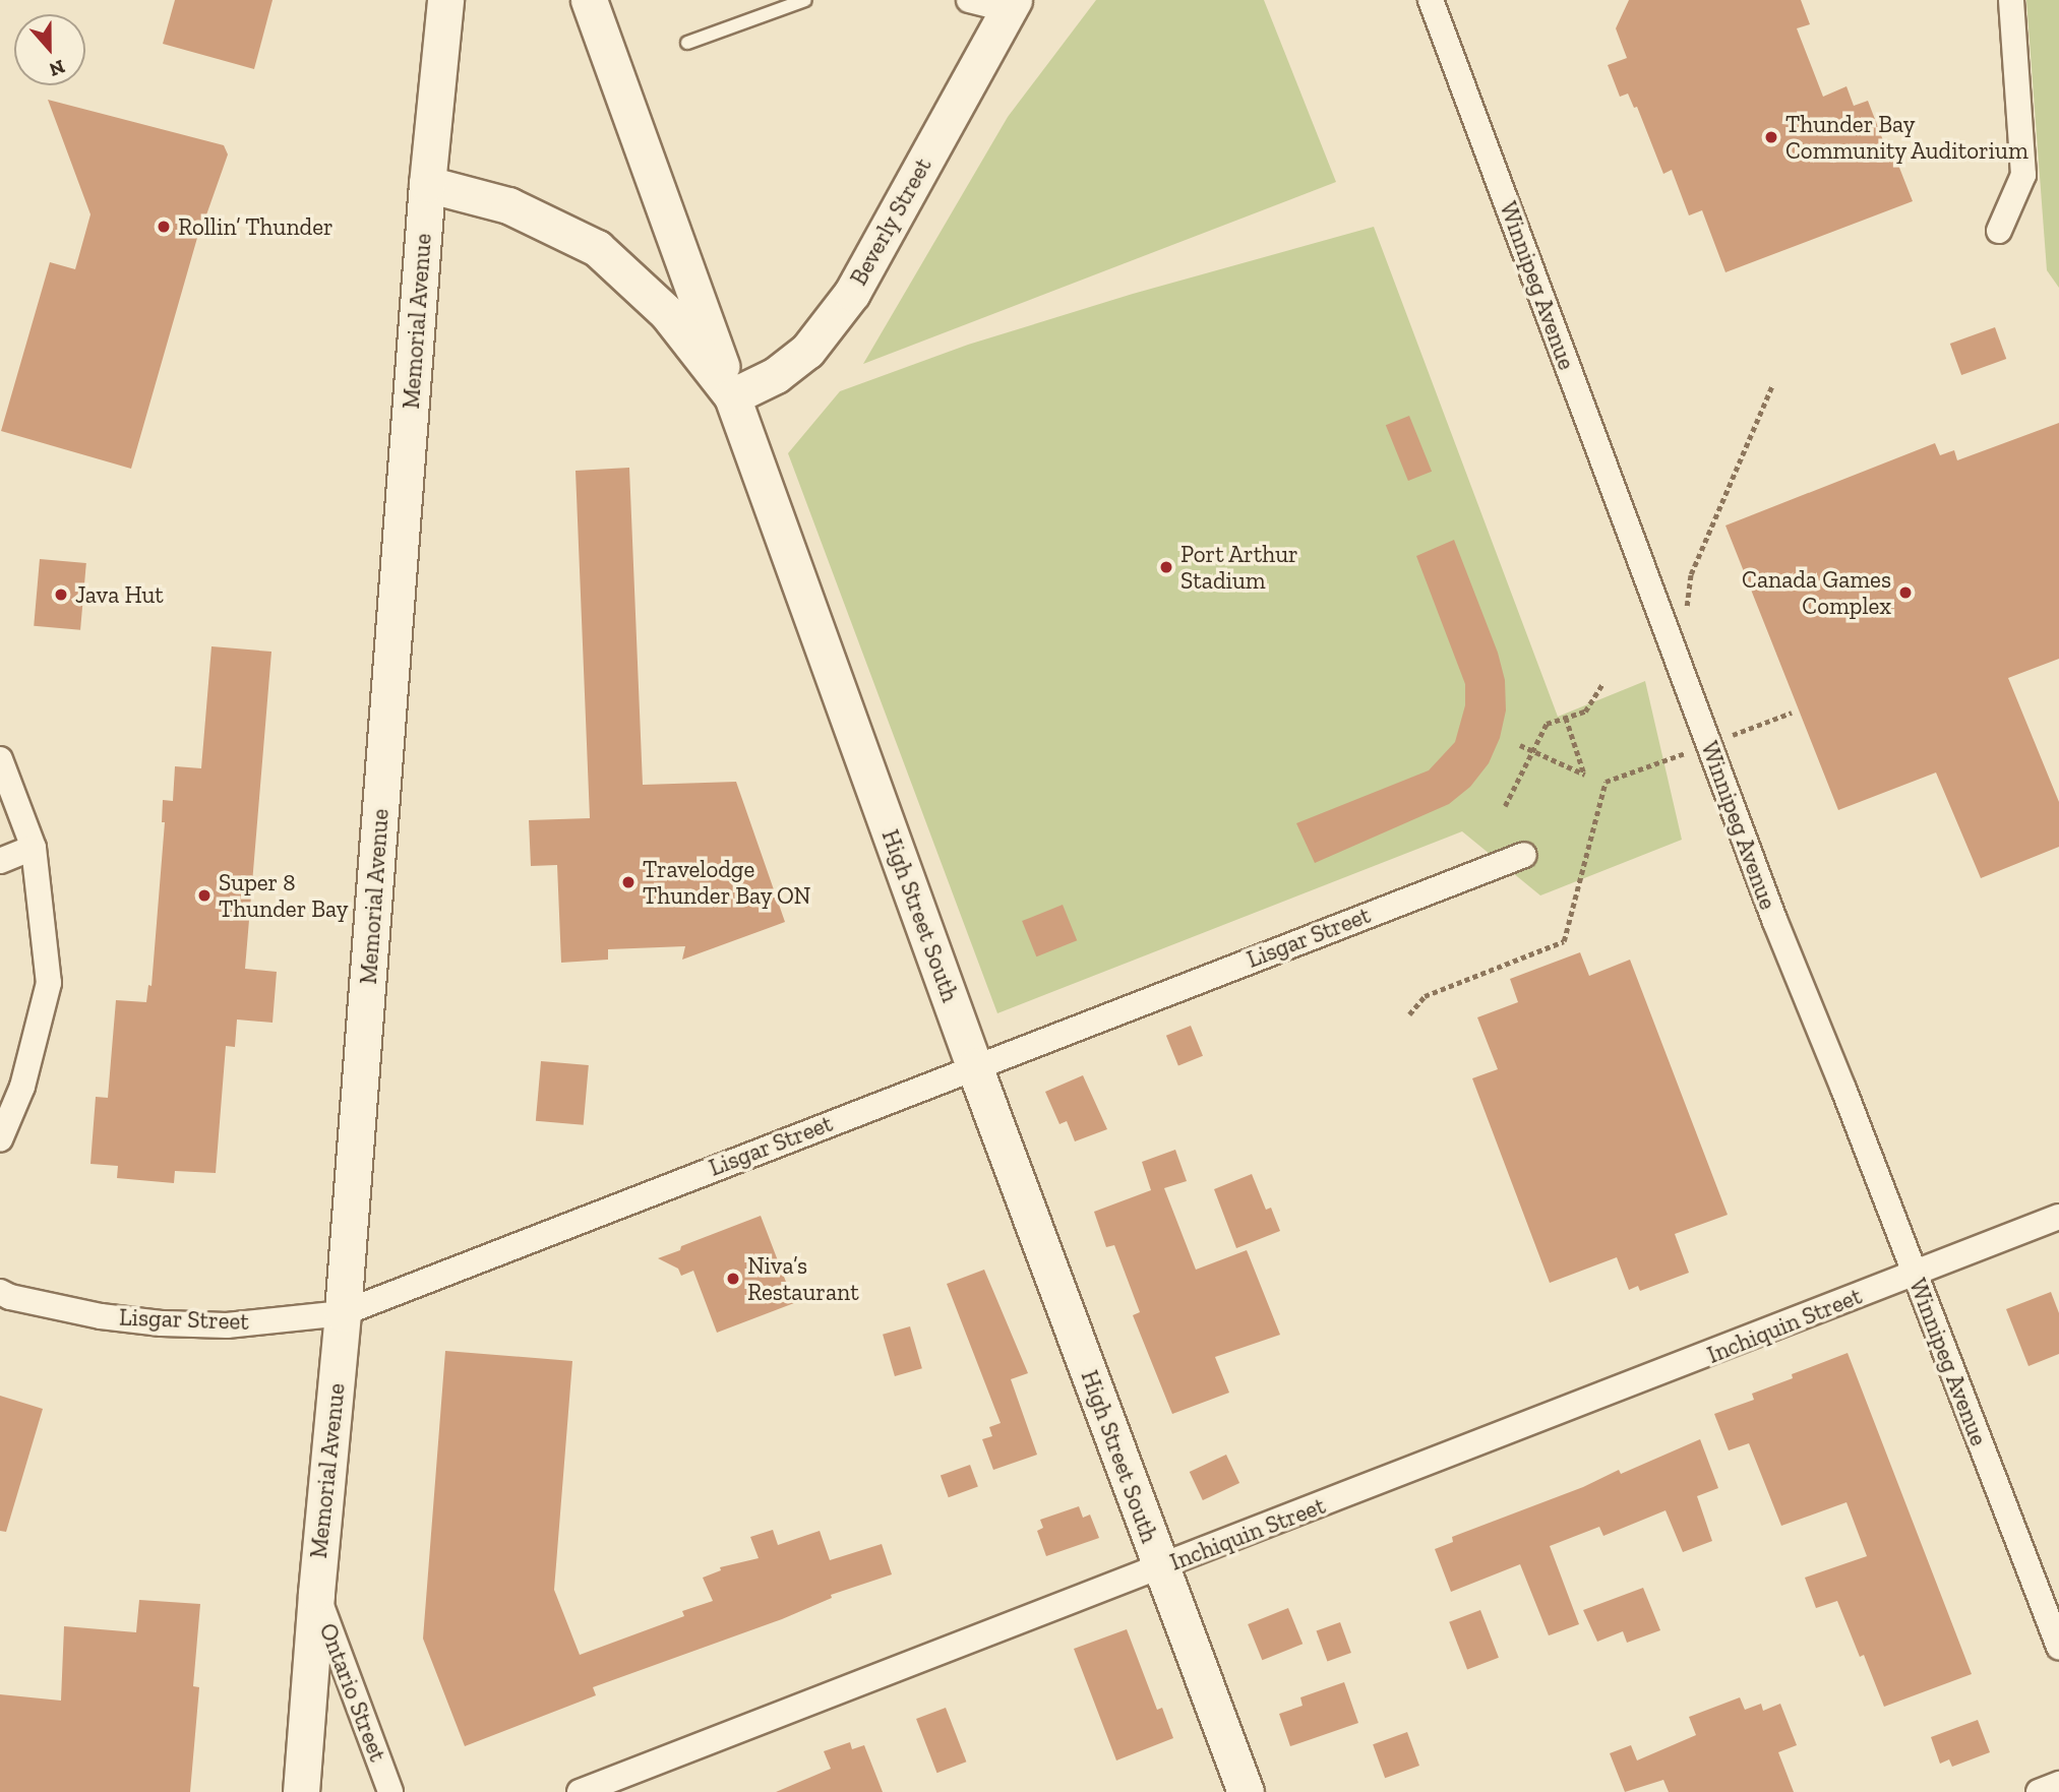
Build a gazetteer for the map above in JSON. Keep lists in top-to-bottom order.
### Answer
{
  "streets": {
    "street": [
      "Beverly Street",
      "Winnipeg Avenue",
      "Memorial Avenue",
      "High Street South",
      "Lisgar Street",
      "Inchiquin Street",
      "Ontario Street"
    ]
  },
  "crossings": [
    ["Beverly Street", "High Street South"],
    ["Winnipeg Avenue", "Inchiquin Street"],
    ["Memorial Avenue", "High Street South"],
    ["Memorial Avenue", "Lisgar Street"],
    ["Memorial Avenue", "Ontario Street"],
    ["High Street South", "Lisgar Street"],
    ["High Street South", "Inchiquin Street"]
  ],
  "places": [
    "Thunder Bay Community Auditorium",
    "Rollin’ Thunder",
    "Port Arthur Stadium",
    "Canada Games Complex",
    "Java Hut",
    "Travelodge Thunder Bay ON",
    "Super 8 Thunder Bay",
    "Niva’s Restaurant"
  ],
  "north": "bottom"
}
